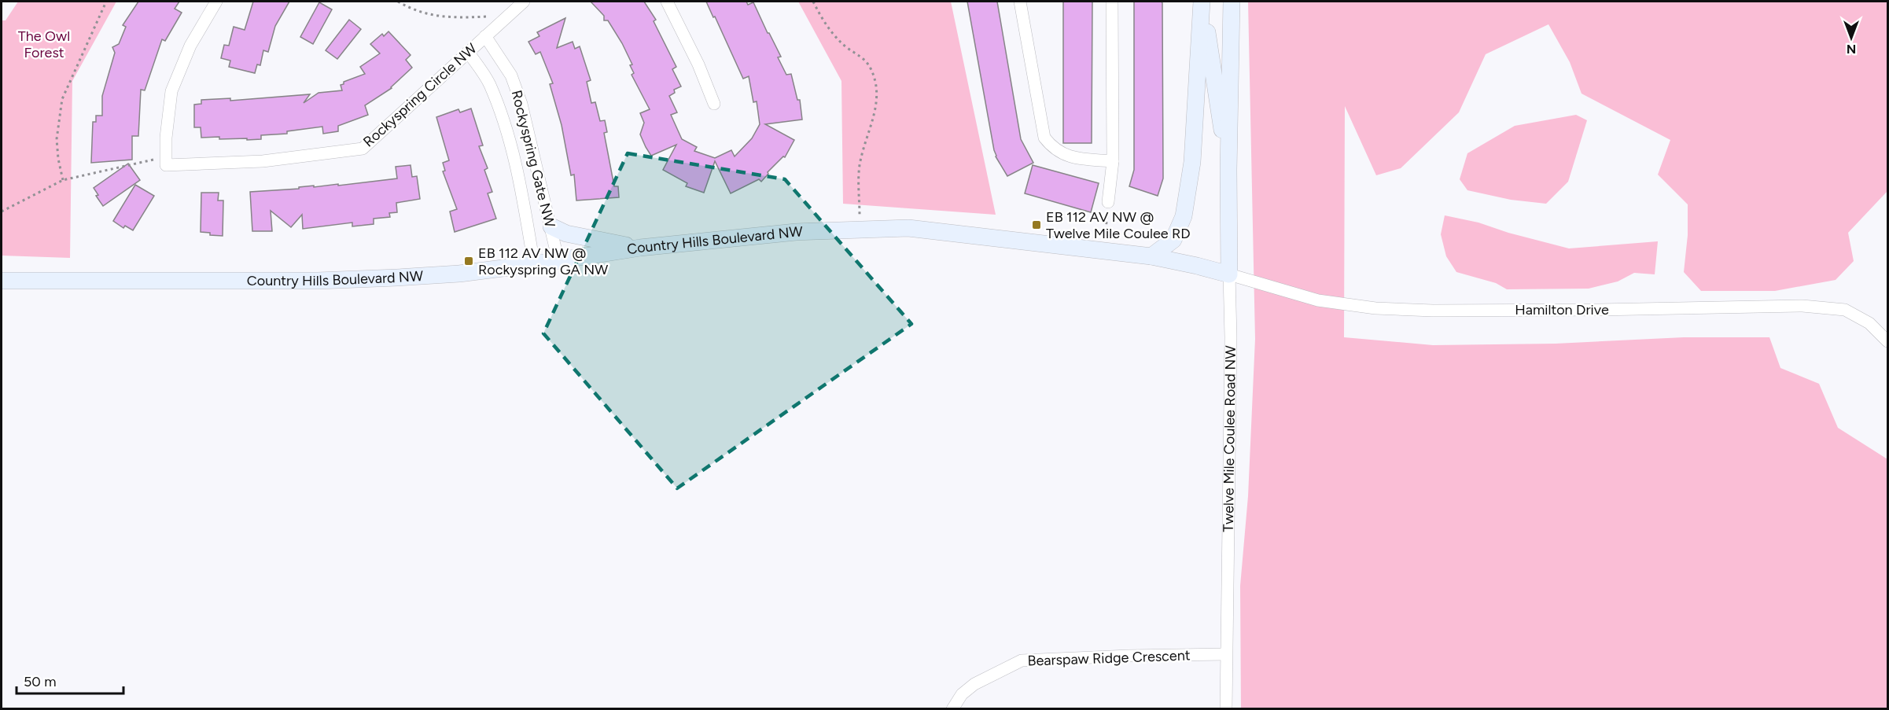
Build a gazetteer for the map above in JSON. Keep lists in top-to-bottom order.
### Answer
{
  "streets": {
    "main road": ["Country Hills Boulevard NW", "Twelve Mile Coulee Road NW"],
    "street": [
      "Rockyspring Circle NW",
      "Rockyspring Gate NW",
      "Hamilton Drive",
      "Bearspaw Ridge Crescent"
    ]
  },
  "crossings": [
    ["Rockyspring Circle NW", "Rockyspring Gate NW"],
    ["Rockyspring Gate NW", "Country Hills Boulevard NW"],
    ["Country Hills Boulevard NW", "Hamilton Drive"],
    ["Country Hills Boulevard NW", "Twelve Mile Coulee Road NW"],
    ["Hamilton Drive", "Twelve Mile Coulee Road NW"],
    ["Twelve Mile Coulee Road NW", "Bearspaw Ridge Crescent"]
  ],
  "parks": ["The Owl Forest"],
  "places": {
    "transit": ["EB 112 AV NW @ Twelve Mile Coulee RD", "EB 112 AV NW @ Rockyspring GA NW"]
  },
  "scale_bar": "50 m",
  "north": "bottom"
}
